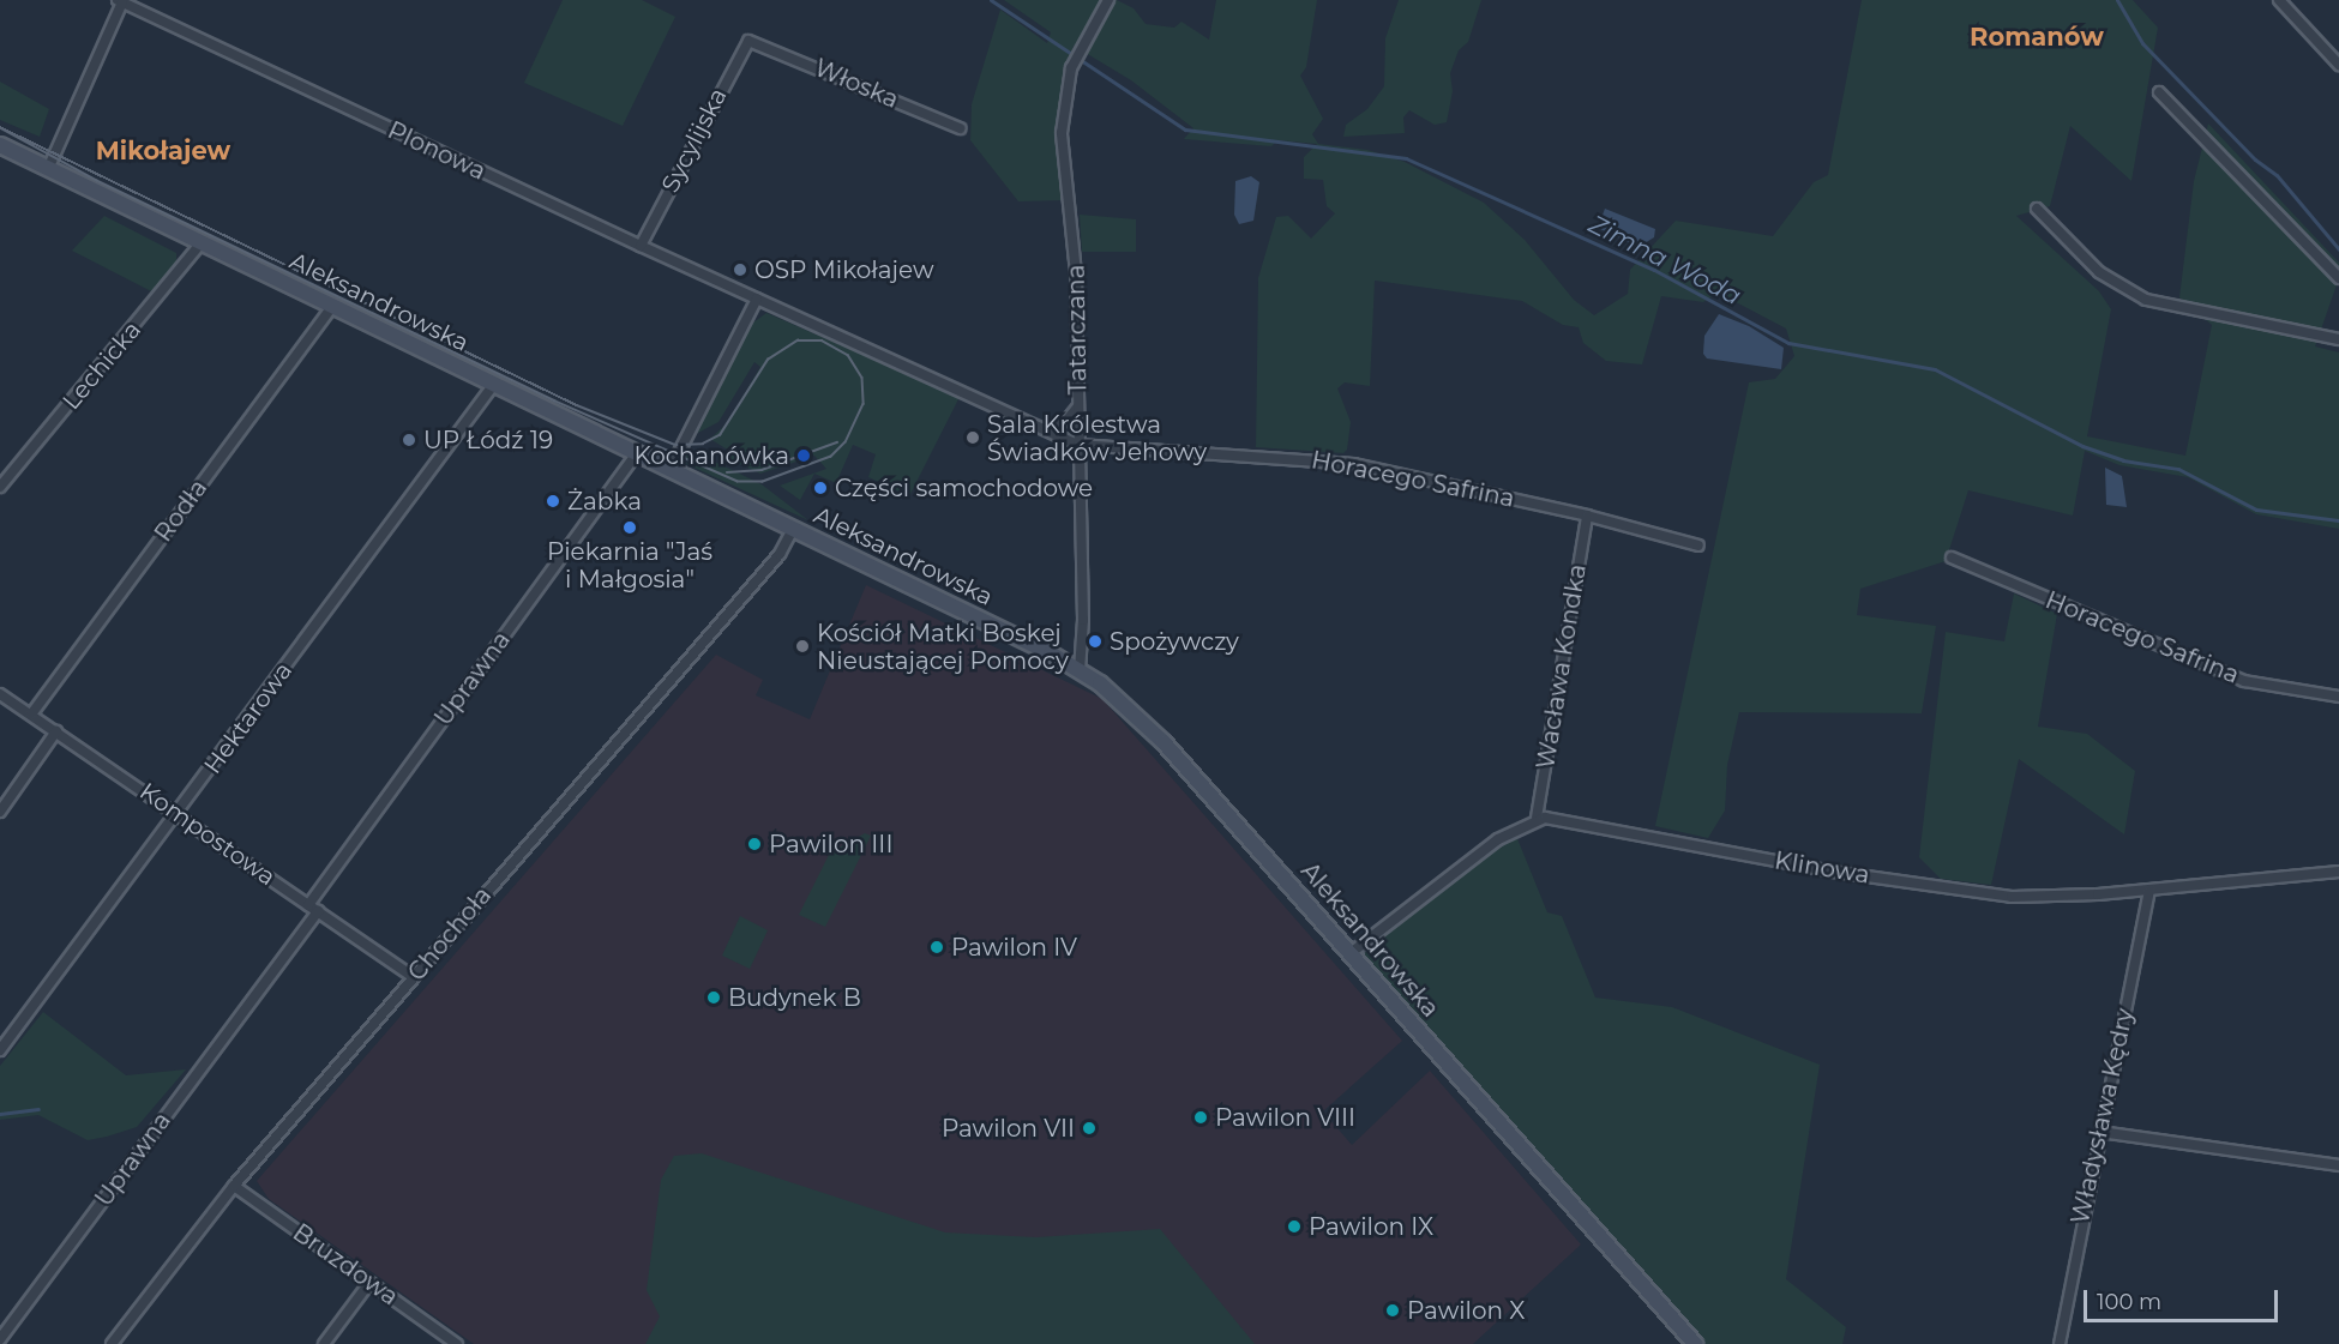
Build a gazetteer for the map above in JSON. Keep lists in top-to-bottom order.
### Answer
{
  "streets": {
    "main road": ["Aleksandrowska"],
    "street": [
      "Włoska",
      "Sycylijska",
      "Plonowa",
      "Tatarczana",
      "Lechicka",
      "Horacego Safrina",
      "Rodła",
      "Wacława Kondka",
      "Uprawna",
      "Hektarowa",
      "Kompostowa",
      "Klinowa",
      "Chochoła",
      "Władysława Kędry",
      "Bruzdowa"
    ]
  },
  "crossings": [
    ["Włoska", "Sycylijska"],
    ["Sycylijska", "Plonowa"],
    ["Plonowa", "Tatarczana"],
    ["Plonowa", "Horacego Safrina"],
    ["Aleksandrowska", "Tatarczana"],
    ["Aleksandrowska", "Lechicka"],
    ["Aleksandrowska", "Rodła"],
    ["Aleksandrowska", "Uprawna"],
    ["Aleksandrowska", "Hektarowa"],
    ["Aleksandrowska", "Chochoła"],
    ["Tatarczana", "Horacego Safrina"],
    ["Horacego Safrina", "Wacława Kondka"],
    ["Rodła", "Kompostowa"],
    ["Wacława Kondka", "Klinowa"],
    ["Uprawna", "Kompostowa"],
    ["Hektarowa", "Kompostowa"],
    ["Kompostowa", "Chochoła"],
    ["Klinowa", "Władysława Kędry"],
    ["Chochoła", "Bruzdowa"]
  ],
  "districts": ["Romanów", "Mikołajew"],
  "water": ["Zimna Woda"],
  "places": [
    "OSP Mikołajew",
    "Sala Królestwa Świadków Jehowy",
    "UP Łódź 19",
    "Kochanówka",
    "Części samochodowe",
    "Żabka",
    "Piekarnia \"Jaś i Małgosia\"",
    "Spożywczy",
    "Kościół Matki Boskej Nieustającej Pomocy",
    "Pawilon III",
    "Pawilon IV",
    "Budynek B",
    "Pawilon VIII",
    "Pawilon VII",
    "Pawilon IX",
    "Pawilon X"
  ],
  "scale_bar": "100 m"
}
